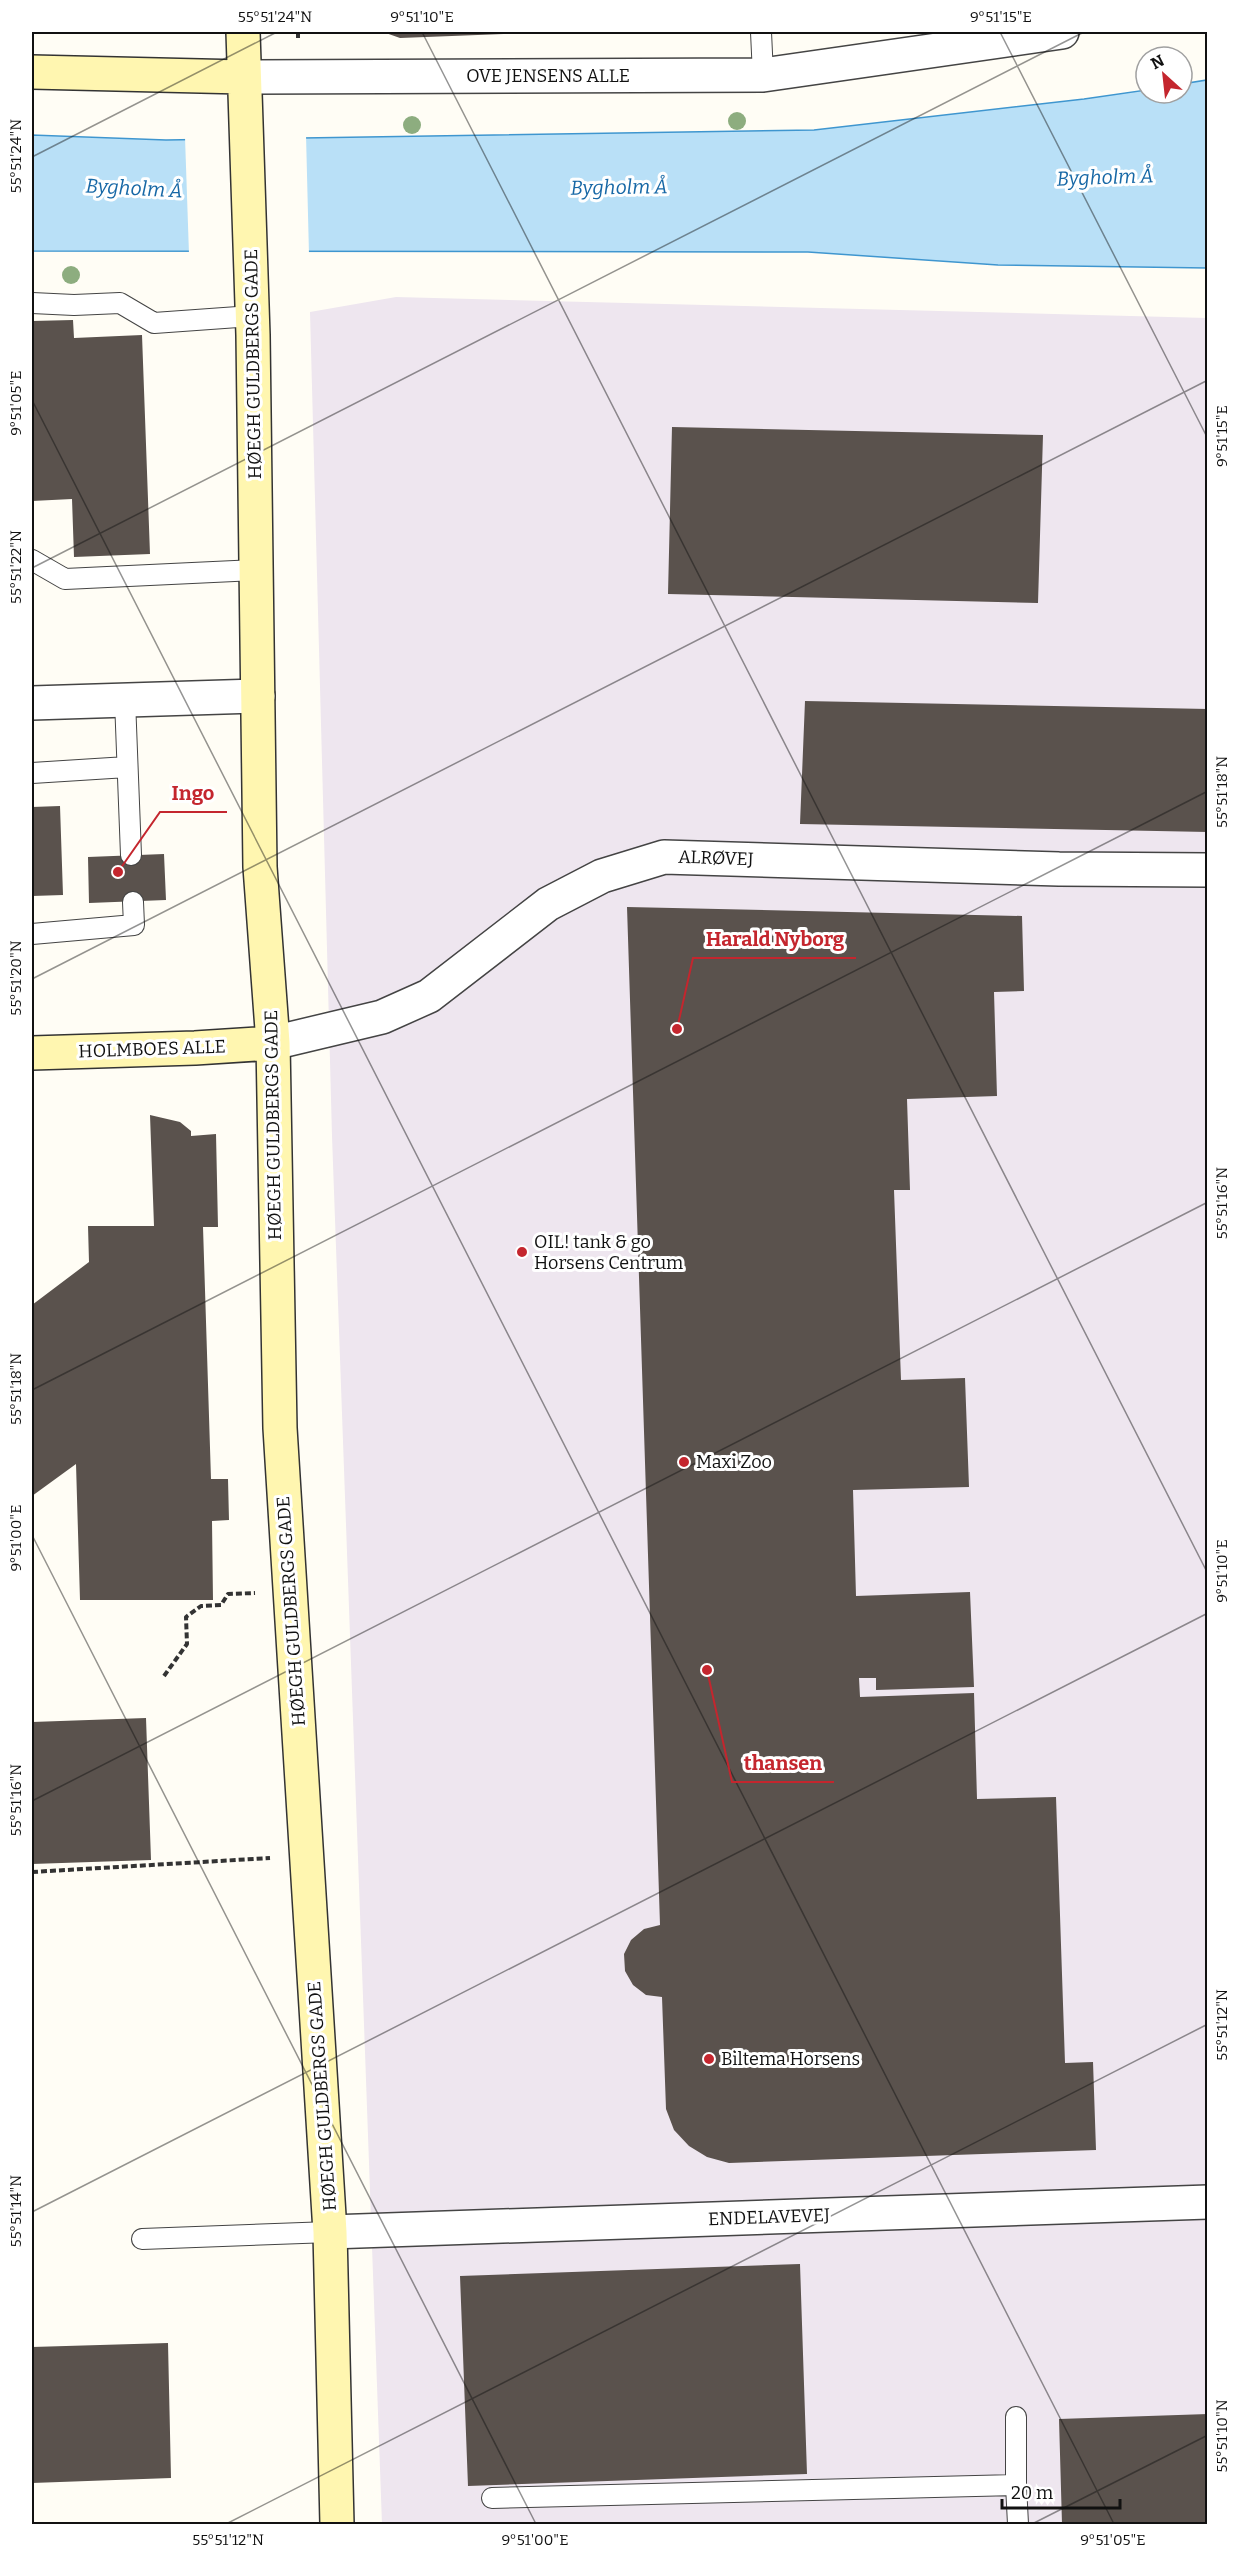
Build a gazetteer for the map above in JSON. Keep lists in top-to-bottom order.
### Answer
{
  "streets": {
    "street": [
      "OVE JENSENS ALLE",
      "HØEGH GULDBERGS GADE",
      "ALRØVEJ",
      "HOLMBOES ALLE",
      "ENDELAVEVEJ"
    ]
  },
  "crossings": [
    ["OVE JENSENS ALLE", "HØEGH GULDBERGS GADE"],
    ["HØEGH GULDBERGS GADE", "ALRØVEJ"],
    ["HØEGH GULDBERGS GADE", "HOLMBOES ALLE"],
    ["HØEGH GULDBERGS GADE", "ENDELAVEVEJ"],
    ["ALRØVEJ", "HOLMBOES ALLE"]
  ],
  "water": ["Bygholm Å"],
  "places": [
    "Ingo",
    "Harald Nyborg",
    "OIL! tank & go Horsens Centrum",
    "Maxi Zoo",
    "thansen",
    "Biltema Horsens"
  ],
  "scale_bar": "20 m",
  "north": "top left",
  "coordinates": [
    "55°51'24\"N",
    "9°51'10\"E",
    "9°51'15\"E",
    "9°51'05\"E",
    "55°51'22\"N",
    "55°51'18\"N",
    "55°51'20\"N",
    "55°51'16\"N",
    "9°51'00\"E",
    "55°51'12\"N",
    "55°51'14\"N",
    "55°51'10\"N"
  ]
}
